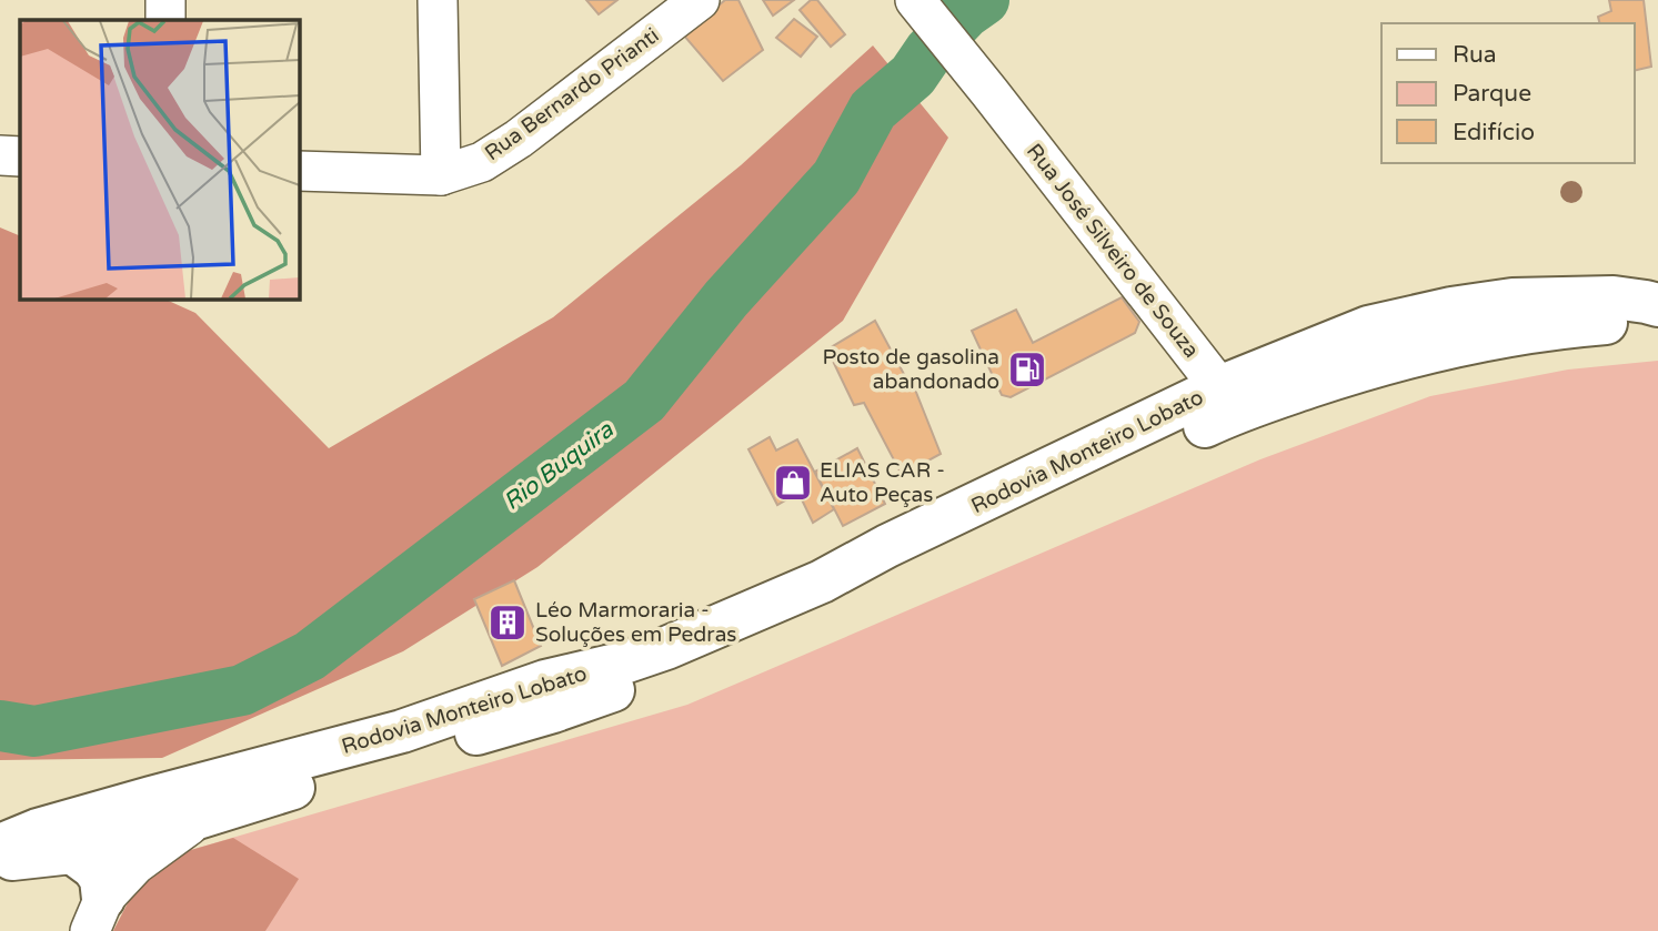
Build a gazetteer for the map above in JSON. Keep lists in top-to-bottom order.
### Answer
{
  "streets": {
    "main road": ["Rodovia Monteiro Lobato"],
    "street": ["Rua Bernardo Prianti", "Rua José Silveiro de Souza"]
  },
  "crossings": [
    ["Rua José Silveiro de Souza", "Rodovia Monteiro Lobato"]
  ],
  "water": ["Rio Buquira"],
  "places": {
    "fuel station": ["Posto de gasolina abandonado"],
    "shop": ["ELIAS CAR - Auto Peças"],
    "building": ["Léo Marmoraria - Soluções em Pedras"]
  },
  "legend": ["Rua", "Parque", "Edifício"]
}
